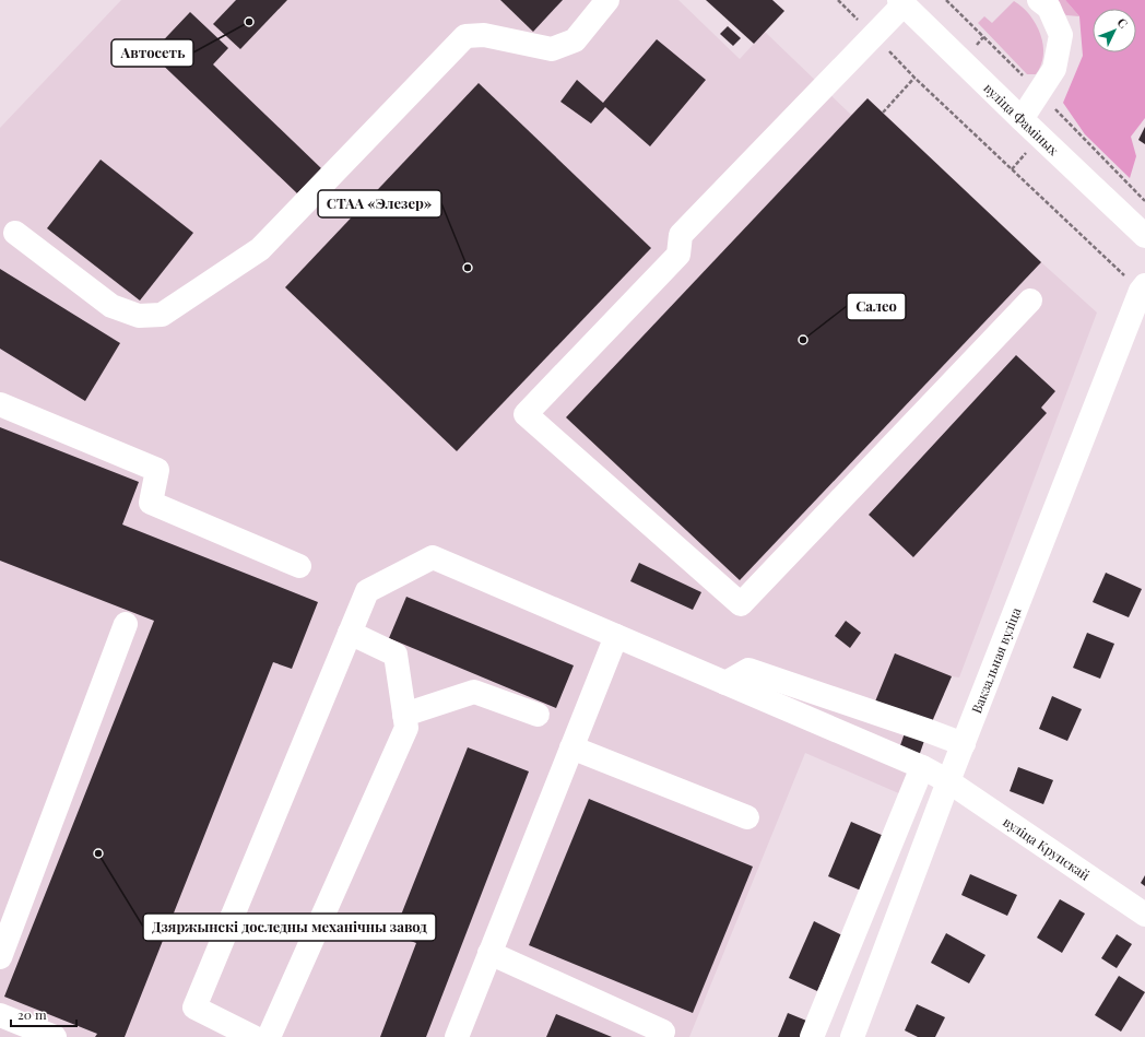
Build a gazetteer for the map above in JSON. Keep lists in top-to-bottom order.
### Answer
{
  "streets": {
    "street": ["вуліца Фаміных", "Вакзальная вуліца", "вуліца Крупскай"]
  },
  "crossings": [
    ["Вакзальная вуліца", "вуліца Крупскай"]
  ],
  "places": [
    "Автосеть",
    "СТАА «Элезер»",
    "Салео",
    "Дзяржынскі доследны механічны завод"
  ],
  "scale_bar": "20 m",
  "north": "top right"
}
